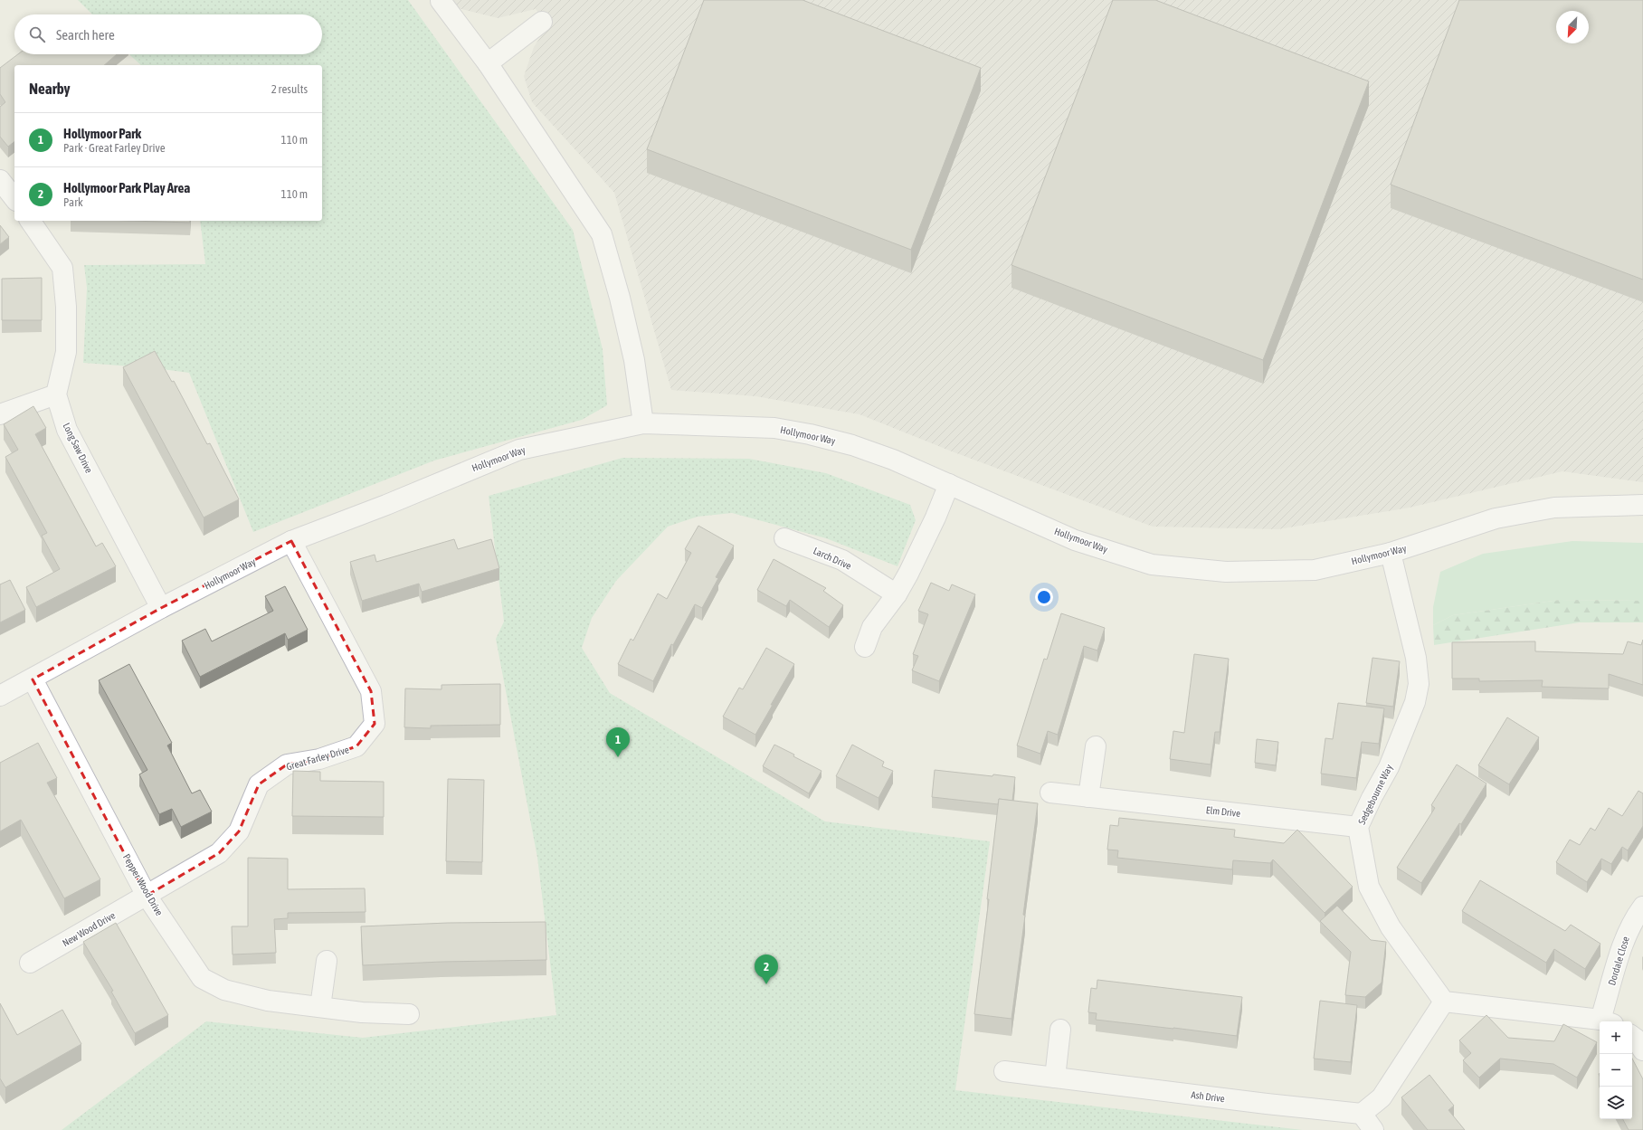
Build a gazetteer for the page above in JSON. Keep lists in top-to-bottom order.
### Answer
{
  "streets": {
    "street": [
      "Hollymoor Way",
      "Long Saw Drive",
      "Larch Drive",
      "Great Farley Drive",
      "Sedgebourne Way",
      "Elm Drive",
      "Pepper Wood Drive",
      "New Wood Drive",
      "Dordale Close",
      "Ash Drive"
    ]
  },
  "crossings": [
    ["Hollymoor Way", "Long Saw Drive"],
    ["Hollymoor Way", "Great Farley Drive"],
    ["Hollymoor Way", "Sedgebourne Way"],
    ["Hollymoor Way", "Pepper Wood Drive"],
    ["Great Farley Drive", "Pepper Wood Drive"],
    ["Great Farley Drive", "New Wood Drive"],
    ["Sedgebourne Way", "Elm Drive"],
    ["Pepper Wood Drive", "New Wood Drive"]
  ],
  "north": "bottom left",
  "page": {
    "search": "Search here",
    "heading": ["Nearby", "2 results"],
    "list": [
      {
        "mark": "1",
        "name": "Hollymoor Park",
        "note": "Park · Great Farley Drive",
        "value": "110 m"
      },
      {
        "mark": "2",
        "name": "Hollymoor Park Play Area",
        "note": "Park",
        "value": "110 m"
      }
    ],
    "pins": ["1", "2"],
    "map_buttons": ["+", "−"]
  }
}
